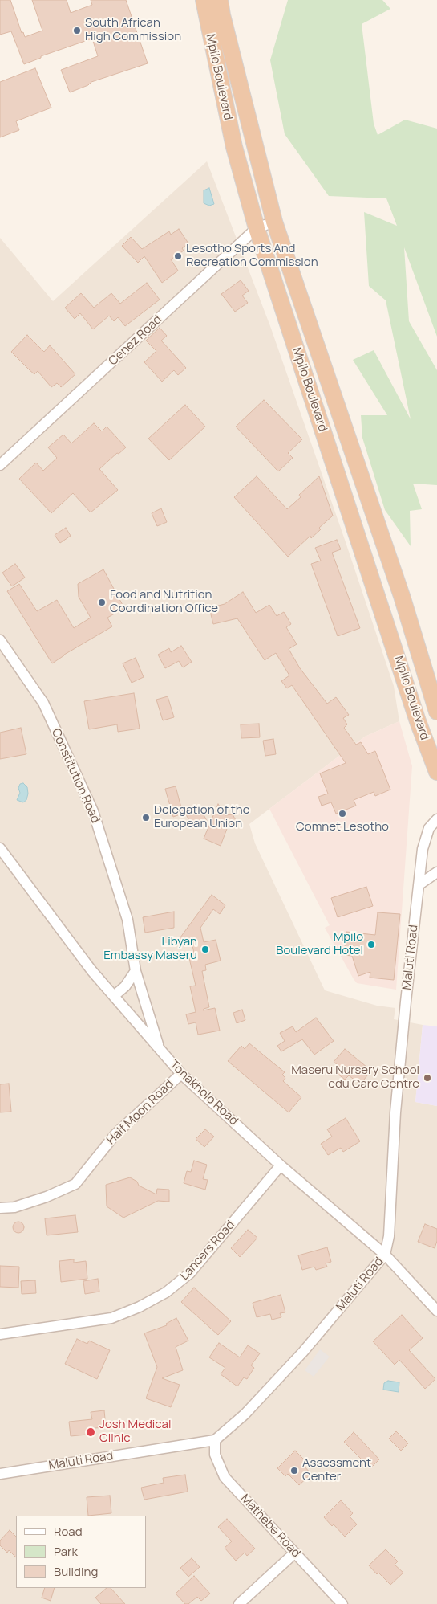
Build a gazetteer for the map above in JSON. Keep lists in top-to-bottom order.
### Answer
{
  "streets": {
    "highway": ["Mpilo Boulevard"],
    "street": [
      "Cenez Road",
      "Constitution Road",
      "Maluti Road",
      "Tonakholo Road",
      "Half Moon Road",
      "Lancers Road",
      "Mathebe Road"
    ]
  },
  "crossings": [
    ["Mpilo Boulevard", "Cenez Road"],
    ["Constitution Road", "Tonakholo Road"],
    ["Maluti Road", "Tonakholo Road"],
    ["Maluti Road", "Mathebe Road"],
    ["Tonakholo Road", "Half Moon Road"],
    ["Tonakholo Road", "Lancers Road"]
  ],
  "places": [
    "South African High Commission",
    "Lesotho Sports And Recreation Commission",
    "Food and Nutrition Coordination Office",
    "Comnet Lesotho",
    "Delegation of the European Union",
    "Mpilo Boulevard Hotel",
    "Libyan Embassy Maseru",
    "Maseru Nursery School edu Care Centre",
    "Josh Medical Clinic",
    "Assessment Center"
  ],
  "legend": ["Road", "Park", "Building"]
}
